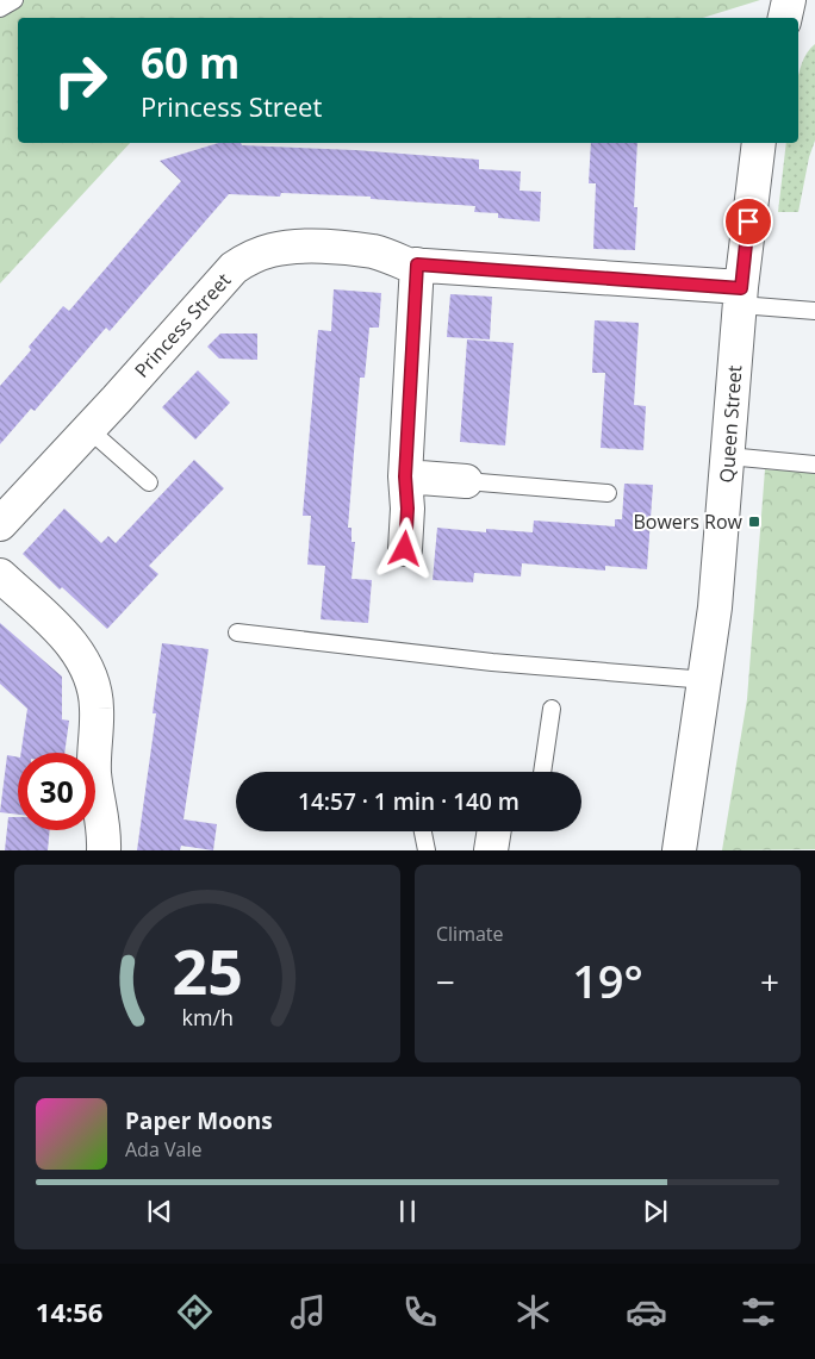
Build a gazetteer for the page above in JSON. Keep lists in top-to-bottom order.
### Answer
{
  "streets": {
    "street": ["Princess Street", "Queen Street"]
  },
  "crossings": [
    ["Princess Street", "Queen Street"]
  ],
  "places": {
    "transit": ["Bowers Row"]
  },
  "page": {
    "turn": ["60 m", "Princess Street"],
    "limit": "30",
    "trip": "14:57 · 1 min · 140 m",
    "tile": "Climate",
    "heat": ["−", "19°", "+"],
    "song": ["Paper Moons", "Ada Vale"],
    "tabs": "14:56",
    "gauge": ["25", "km/h"]
  }
}
